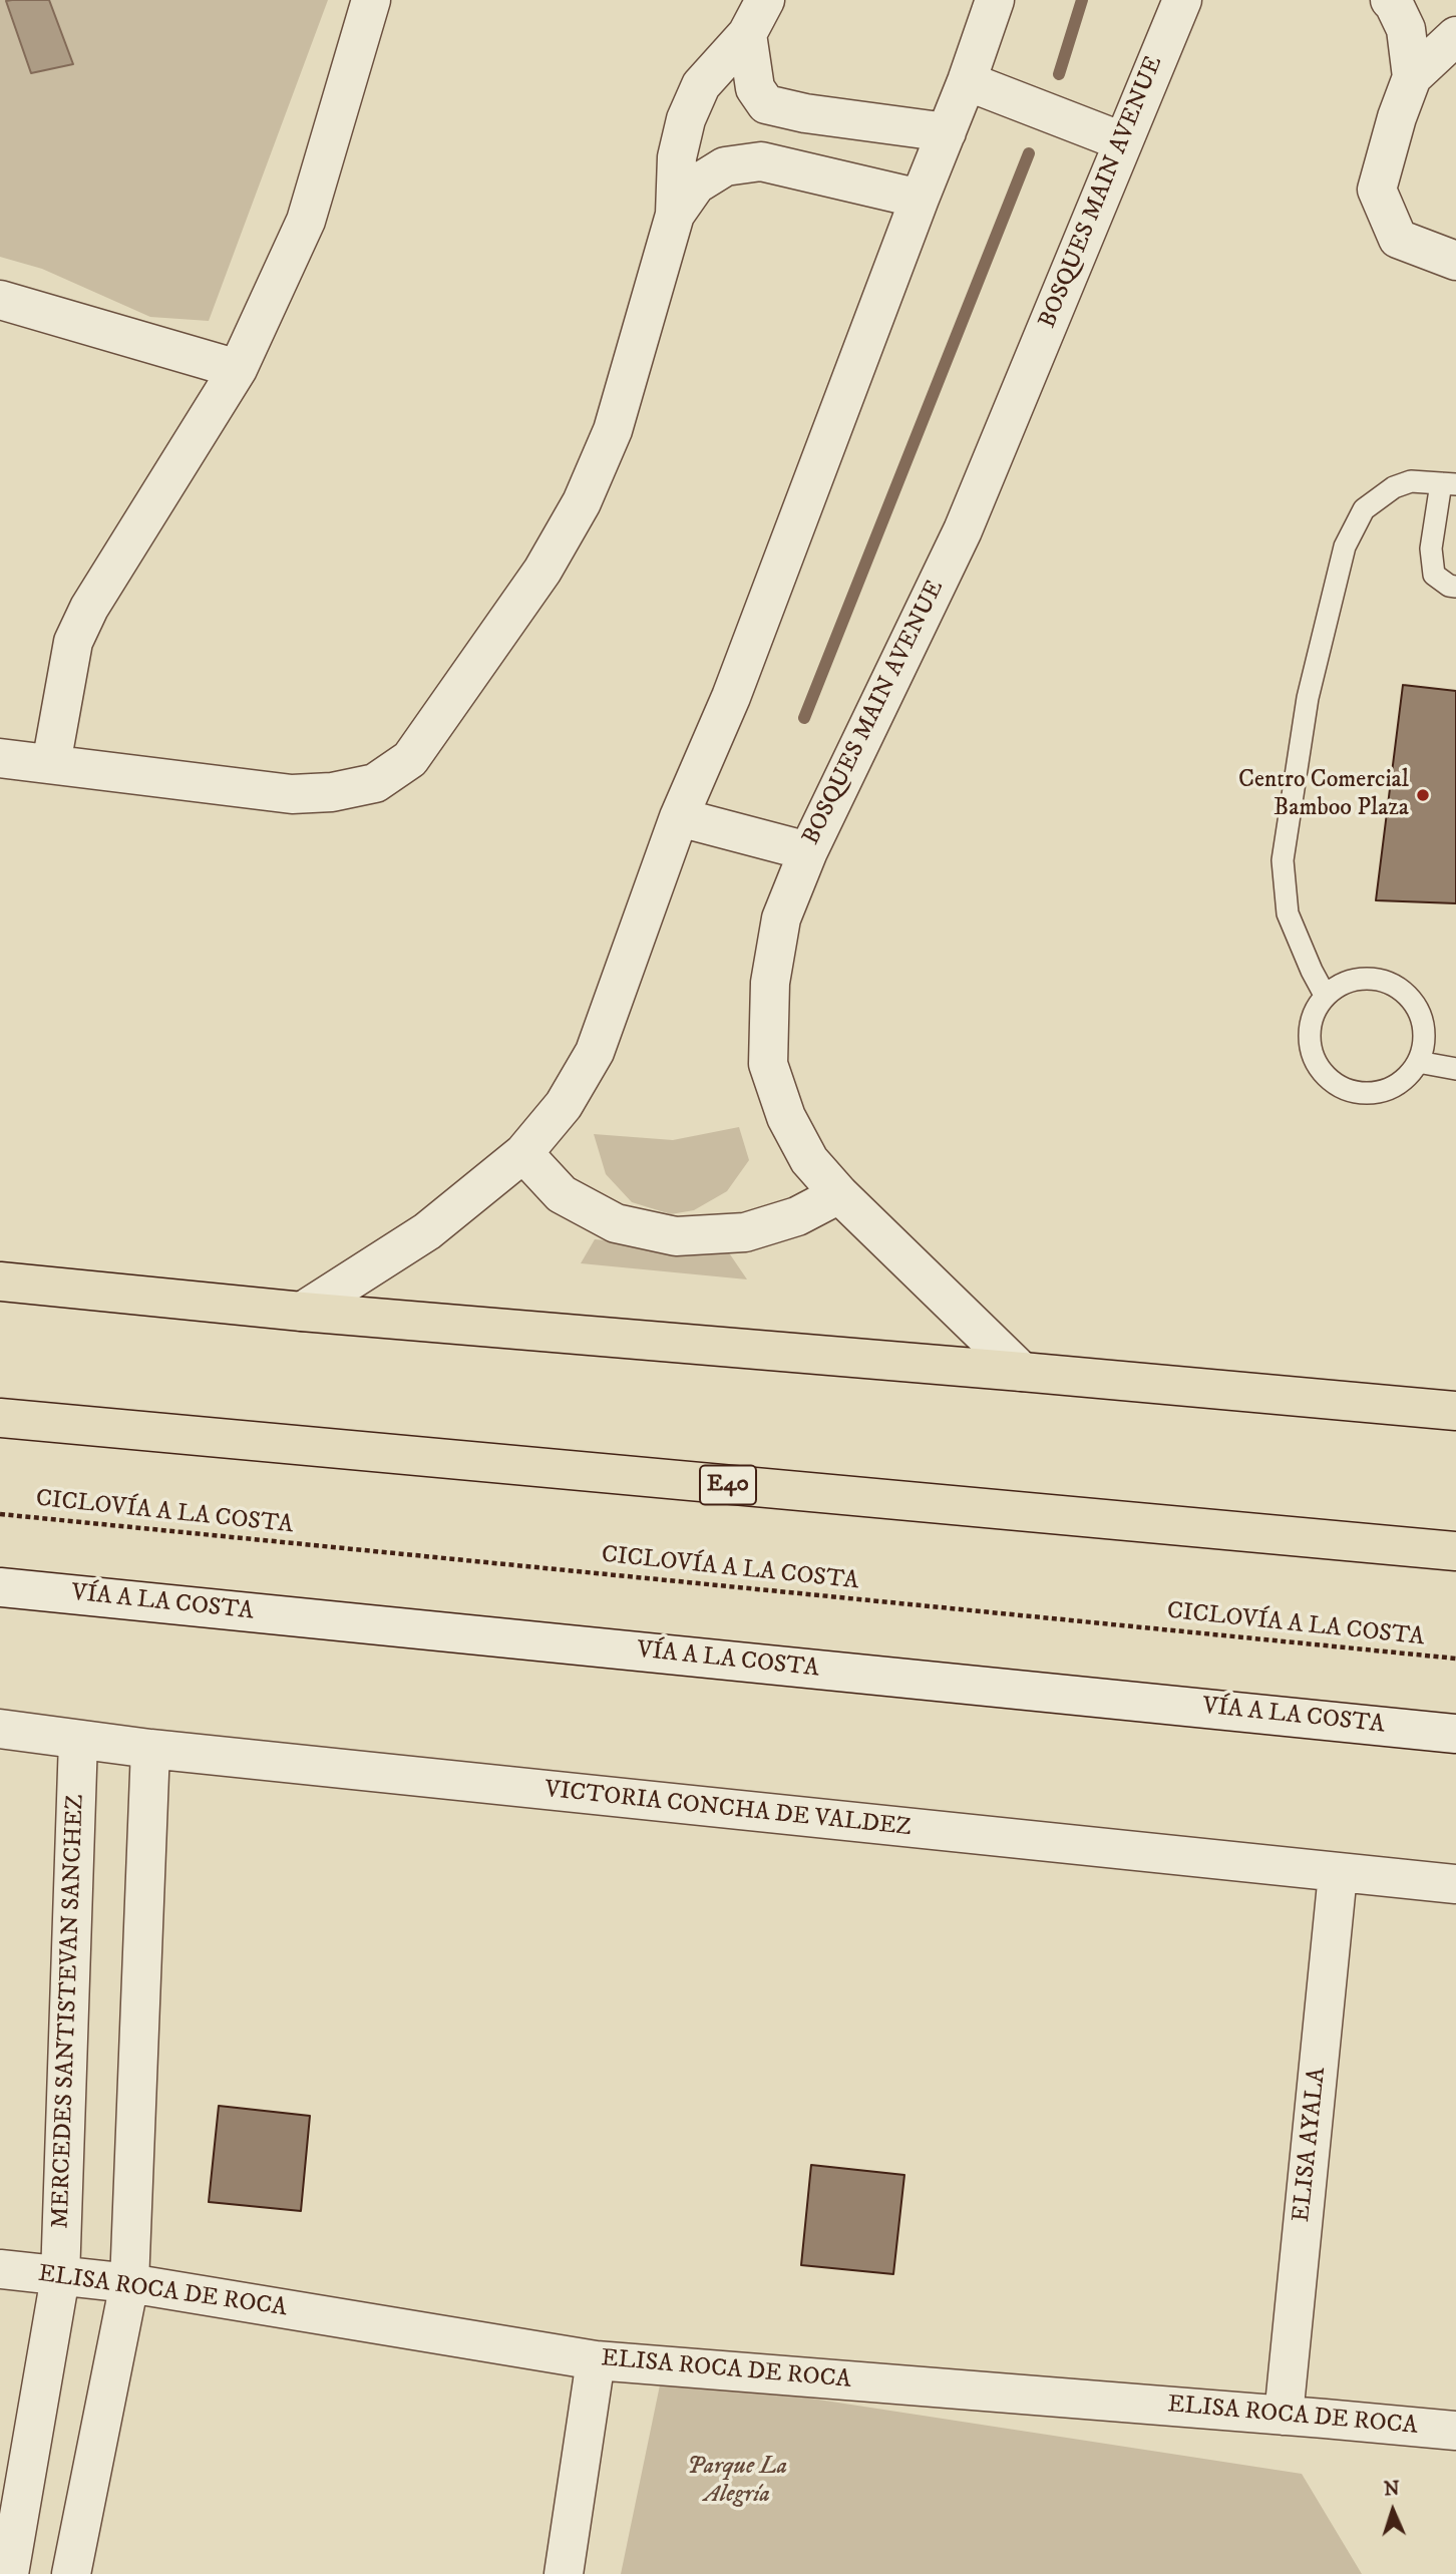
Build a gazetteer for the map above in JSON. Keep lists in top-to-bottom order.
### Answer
{
  "streets": {
    "highway": ["E40"],
    "street": [
      "BOSQUES MAIN AVENUE",
      "VÍA A LA COSTA",
      "VICTORIA CONCHA DE VALDEZ",
      "MERCEDES SANTISTEVAN SANCHEZ",
      "ELISA AYALA",
      "ELISA ROCA DE ROCA"
    ],
    "path": ["CICLOVÍA A LA COSTA"]
  },
  "crossings": [
    ["VICTORIA CONCHA DE VALDEZ", "MERCEDES SANTISTEVAN SANCHEZ"],
    ["VICTORIA CONCHA DE VALDEZ", "ELISA AYALA"],
    ["MERCEDES SANTISTEVAN SANCHEZ", "ELISA ROCA DE ROCA"],
    ["ELISA AYALA", "ELISA ROCA DE ROCA"]
  ],
  "parks": ["Parque La Alegría"],
  "places": ["Centro Comercial Bamboo Plaza"],
  "north": "top"
}
